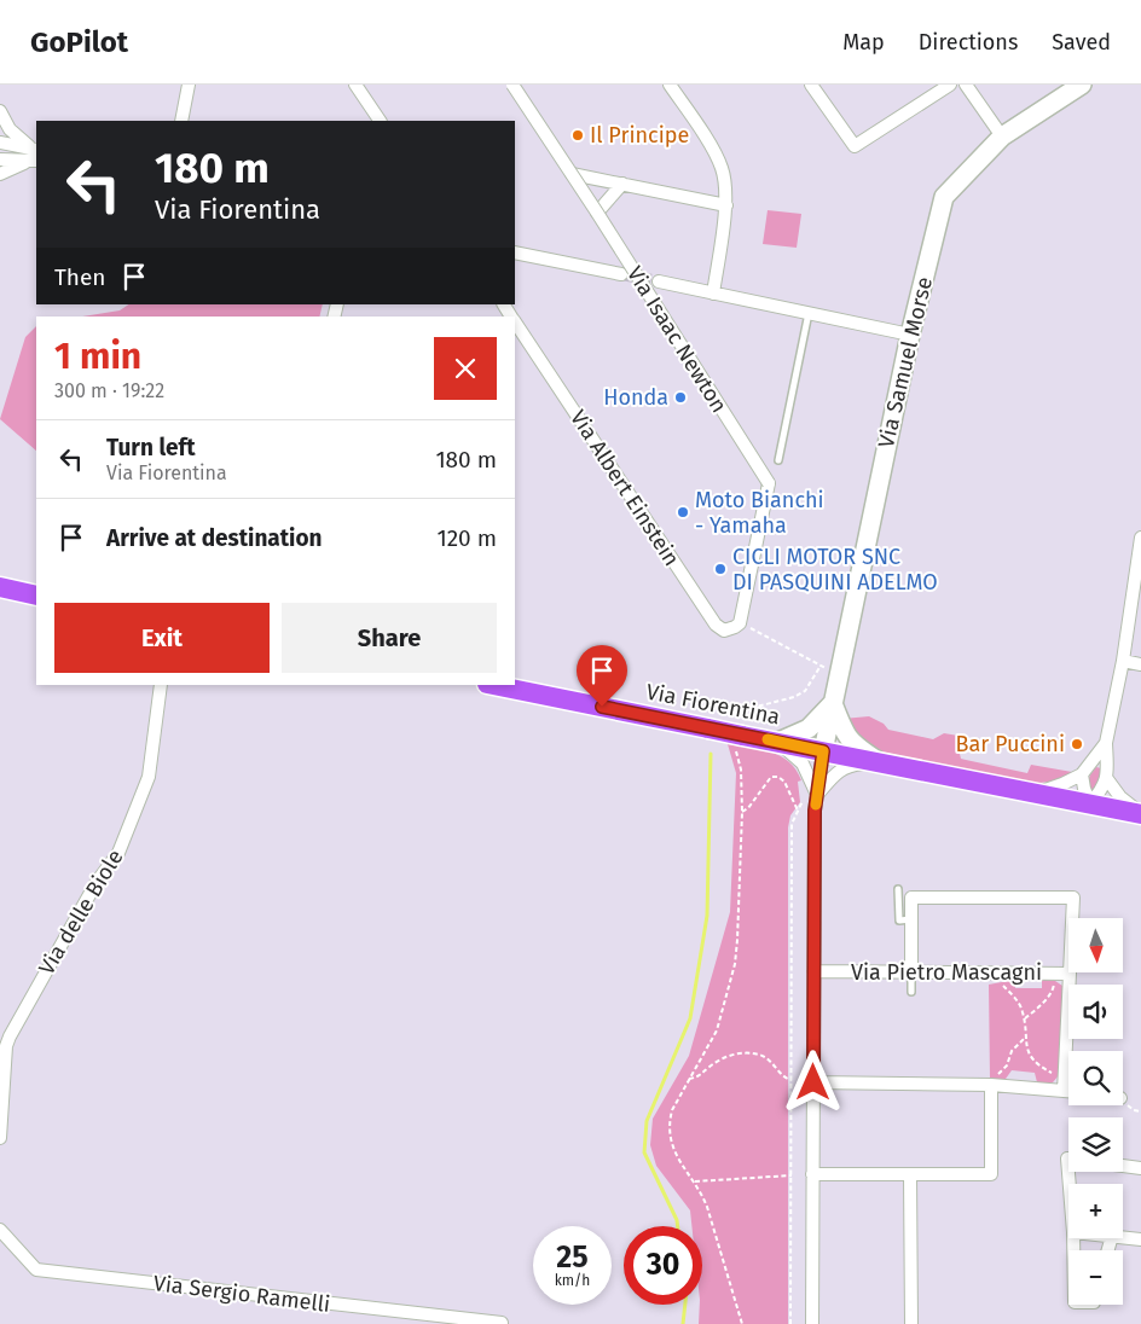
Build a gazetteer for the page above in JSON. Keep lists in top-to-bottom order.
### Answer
{
  "streets": {
    "main road": ["Via Fiorentina"],
    "street": [
      "Via Isaac Newton",
      "Via Samuel Morse",
      "Via Albert Einstein",
      "Via delle Biole",
      "Via Pietro Mascagni",
      "Via Sergio Ramelli"
    ]
  },
  "crossings": [
    ["Via Isaac Newton", "Via Albert Einstein"],
    ["Via Samuel Morse", "Via Fiorentina"]
  ],
  "places": [
    "Il Principe",
    "Honda",
    "Moto Bianchi - Yamaha",
    "CICLI MOTOR SNC DI PASQUINI ADELMO",
    "Bar Puccini"
  ],
  "north": "bottom",
  "page": {
    "header": "GoPilot",
    "nav": ["Map", "Directions", "Saved"],
    "turn": ["180 m", "Via Fiorentina"],
    "then": "Then",
    "heading": ["1 min", "300 m · 19:22"],
    "list": [
      {
        "name": "Turn left",
        "note": "Via Fiorentina",
        "value": "180 m"
      },
      {
        "name": "Arrive at destination",
        "value": "120 m"
      }
    ],
    "buttons": ["Exit", "Share"],
    "map_buttons": ["+", "−"],
    "speed": "25 km/h",
    "limit": "30"
  }
}
